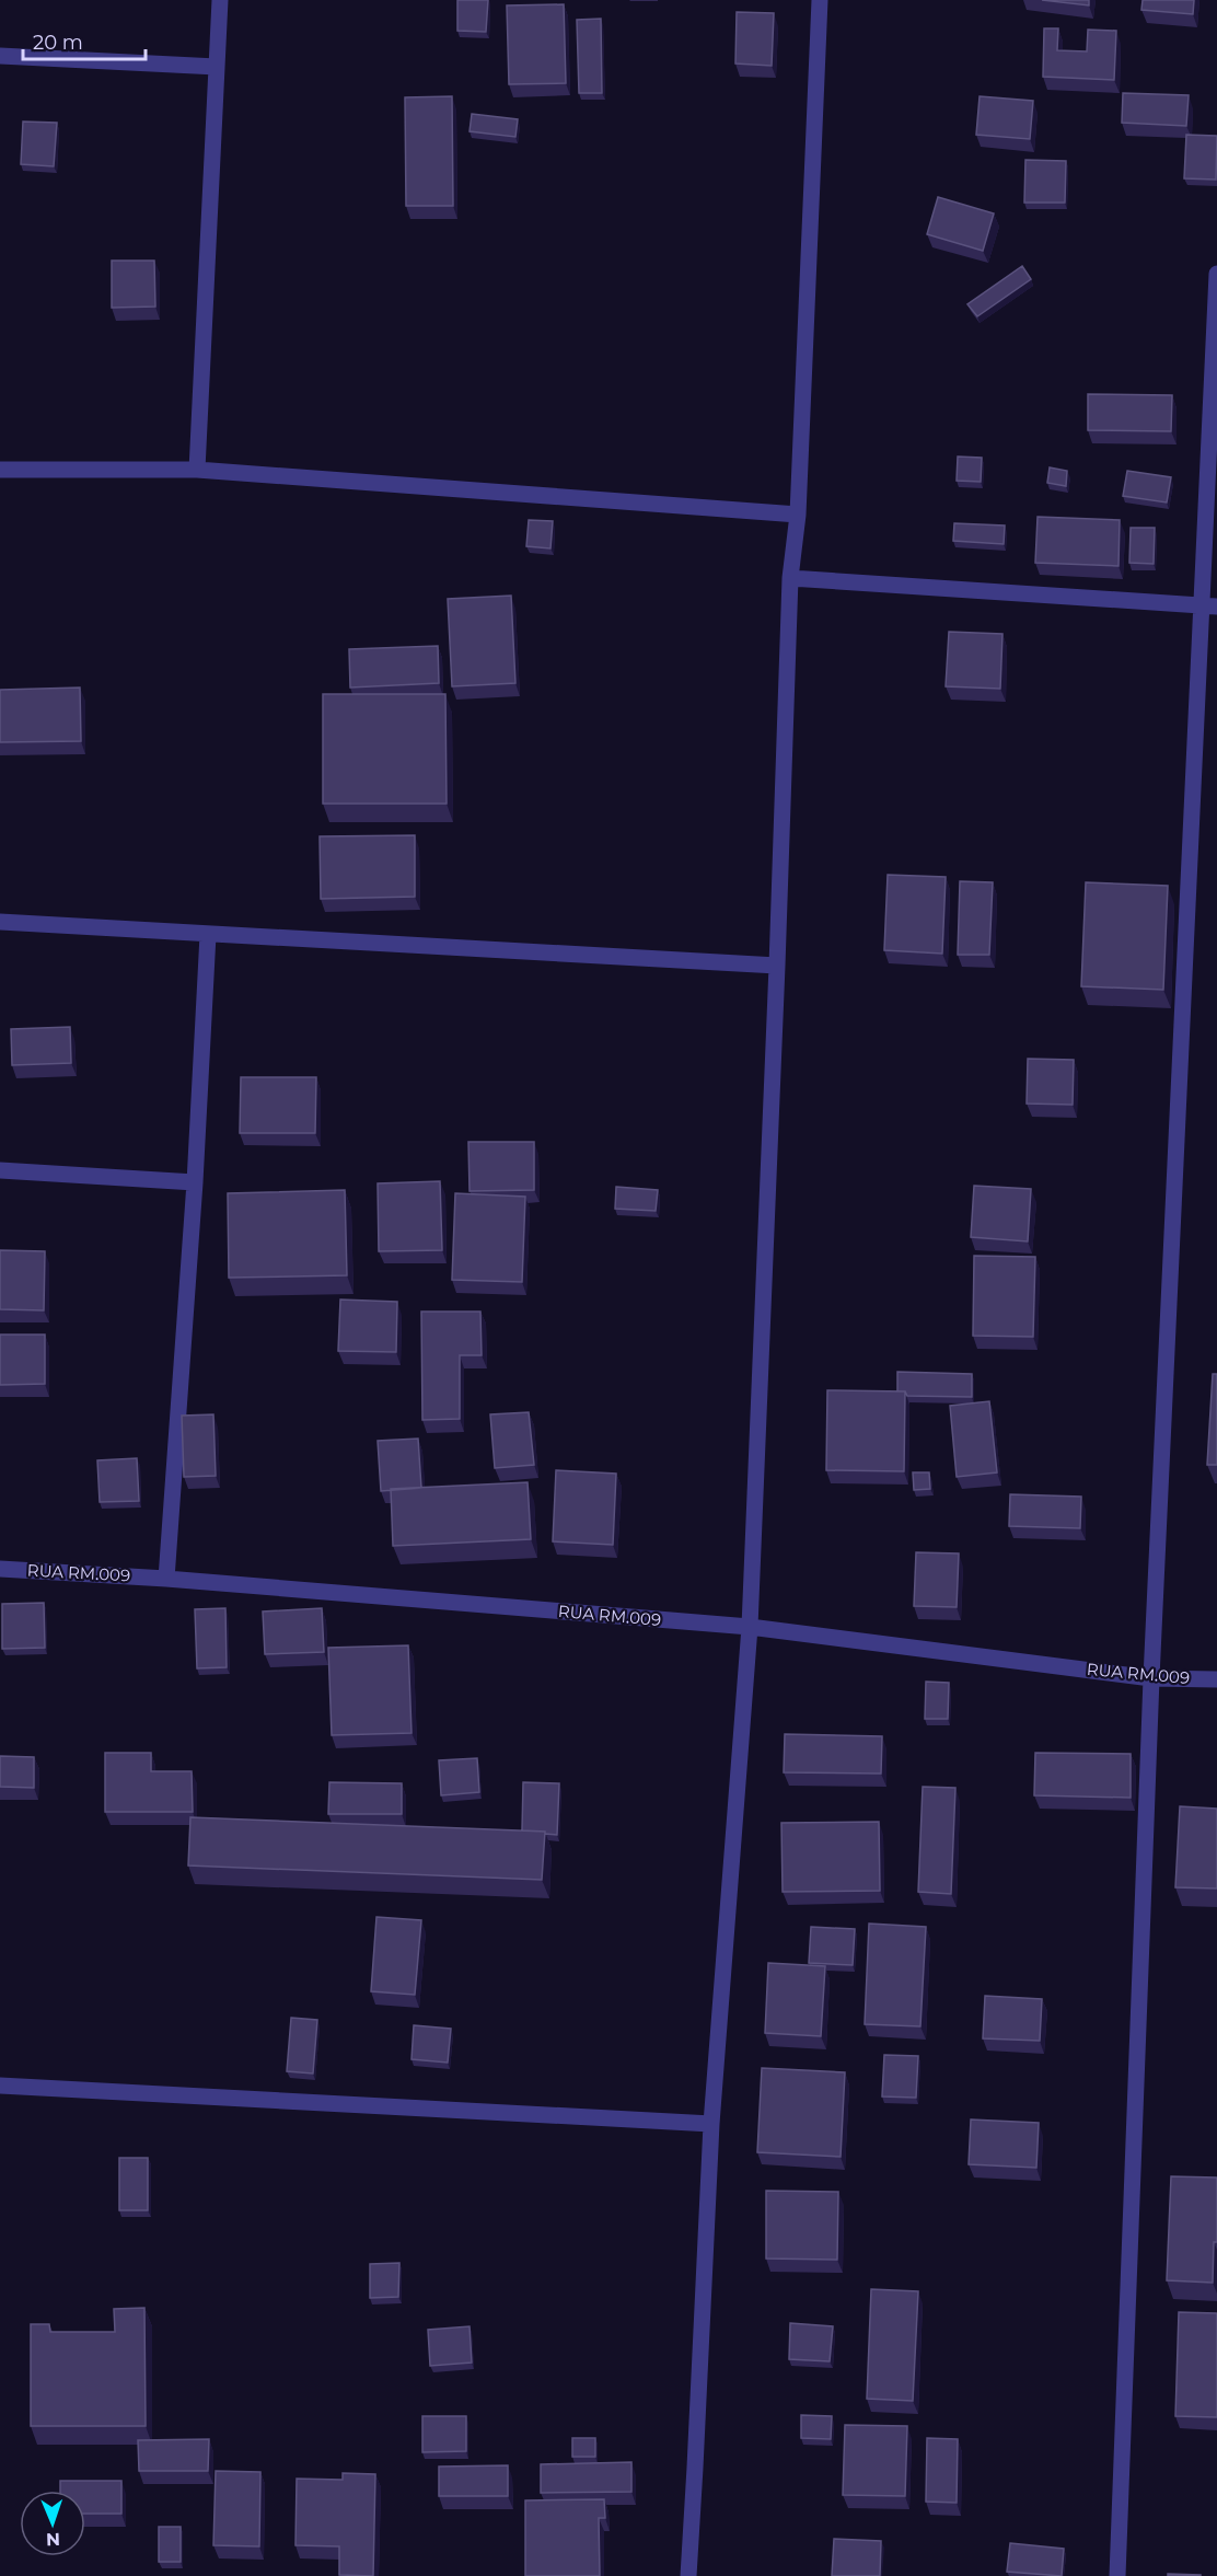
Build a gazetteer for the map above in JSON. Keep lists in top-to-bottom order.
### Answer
{
  "streets": {
    "street": ["RUA RM.009"]
  },
  "scale_bar": "20 m",
  "north": "bottom"
}
